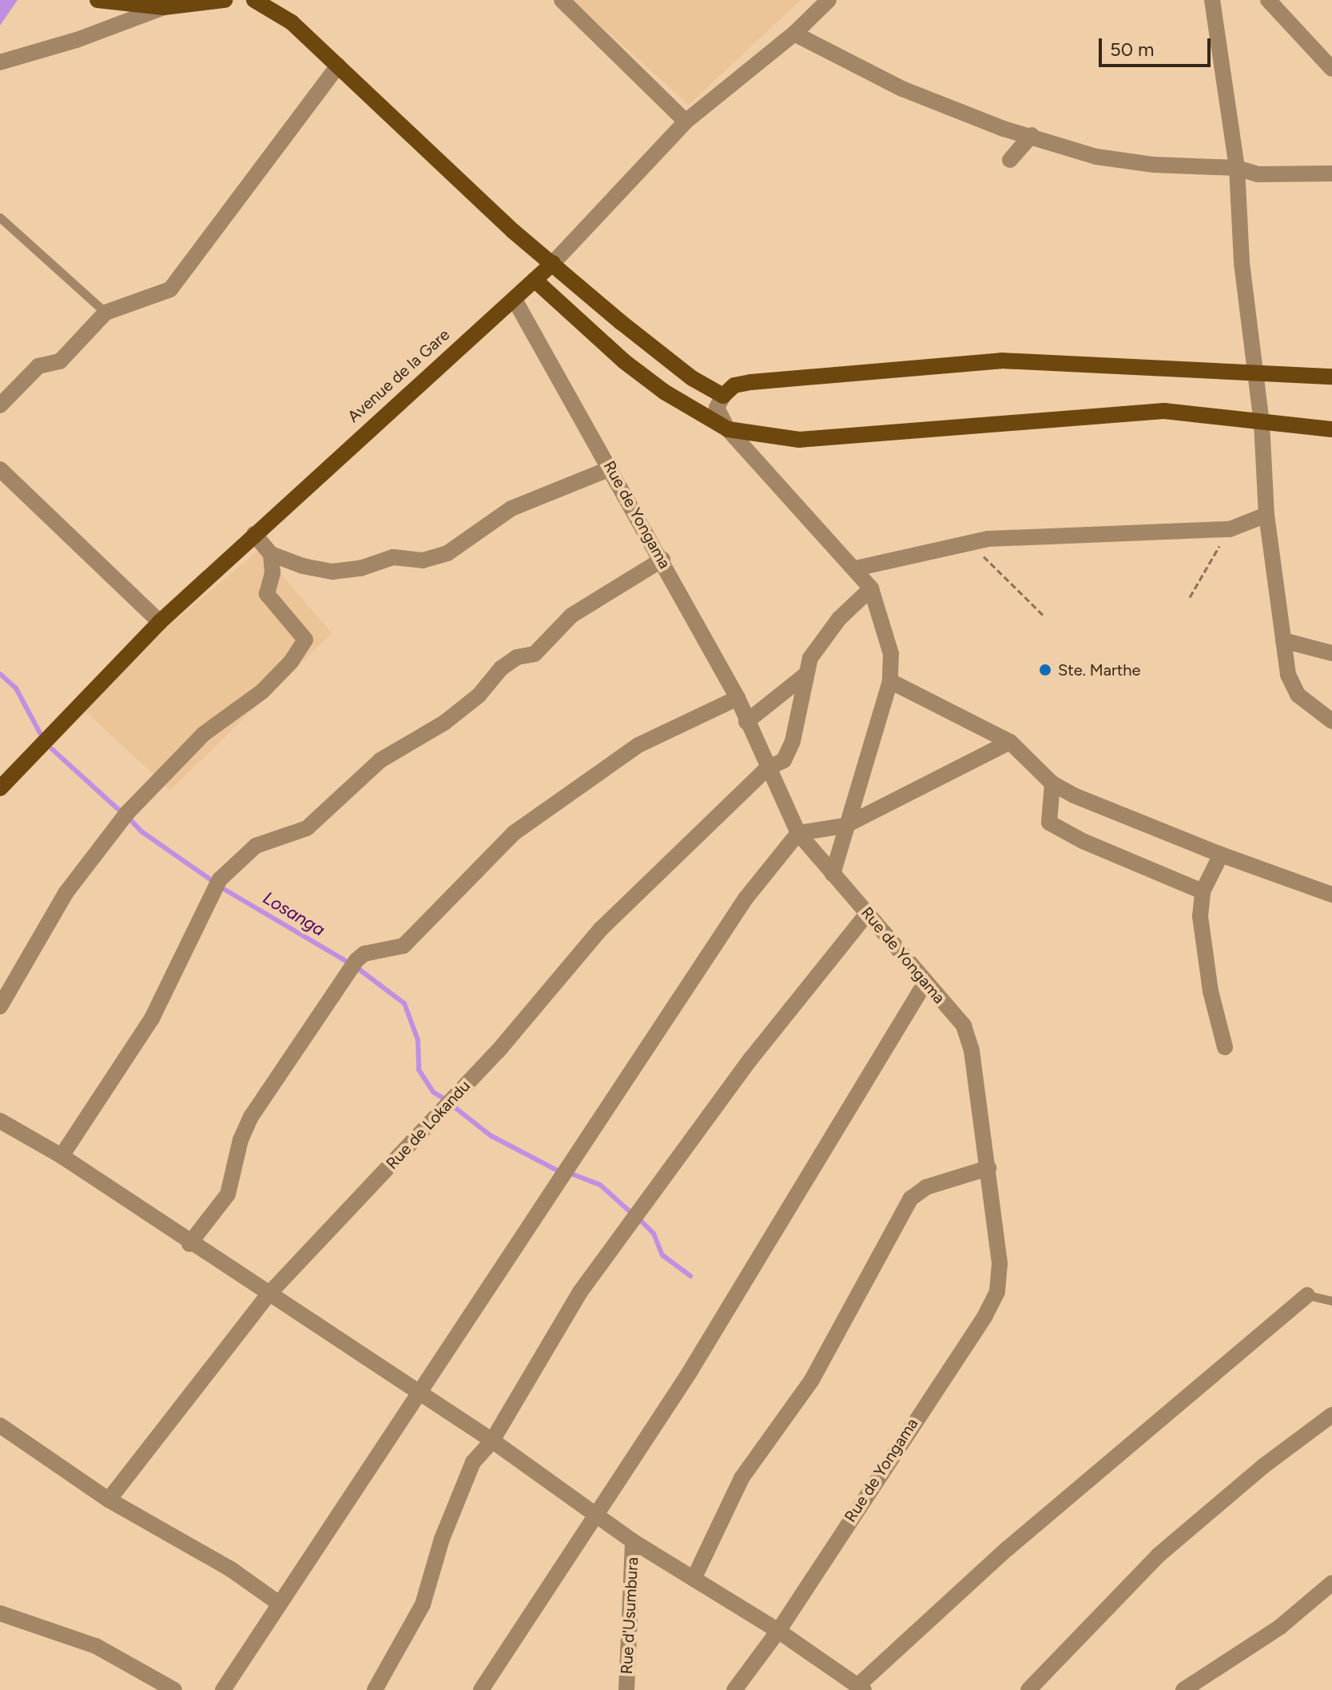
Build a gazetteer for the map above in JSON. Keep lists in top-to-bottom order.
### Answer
{
  "streets": {
    "main road": ["Avenue de la Gare"],
    "street": ["Rue de Yongama", "Rue de Lokandu", "Rue d'Usumbura"]
  },
  "crossings": [
    ["Avenue de la Gare", "Rue de Yongama"],
    ["Rue de Yongama", "Rue de Lokandu"]
  ],
  "water": ["Losanga"],
  "places": ["Ste. Marthe"],
  "scale_bar": "50 m"
}
